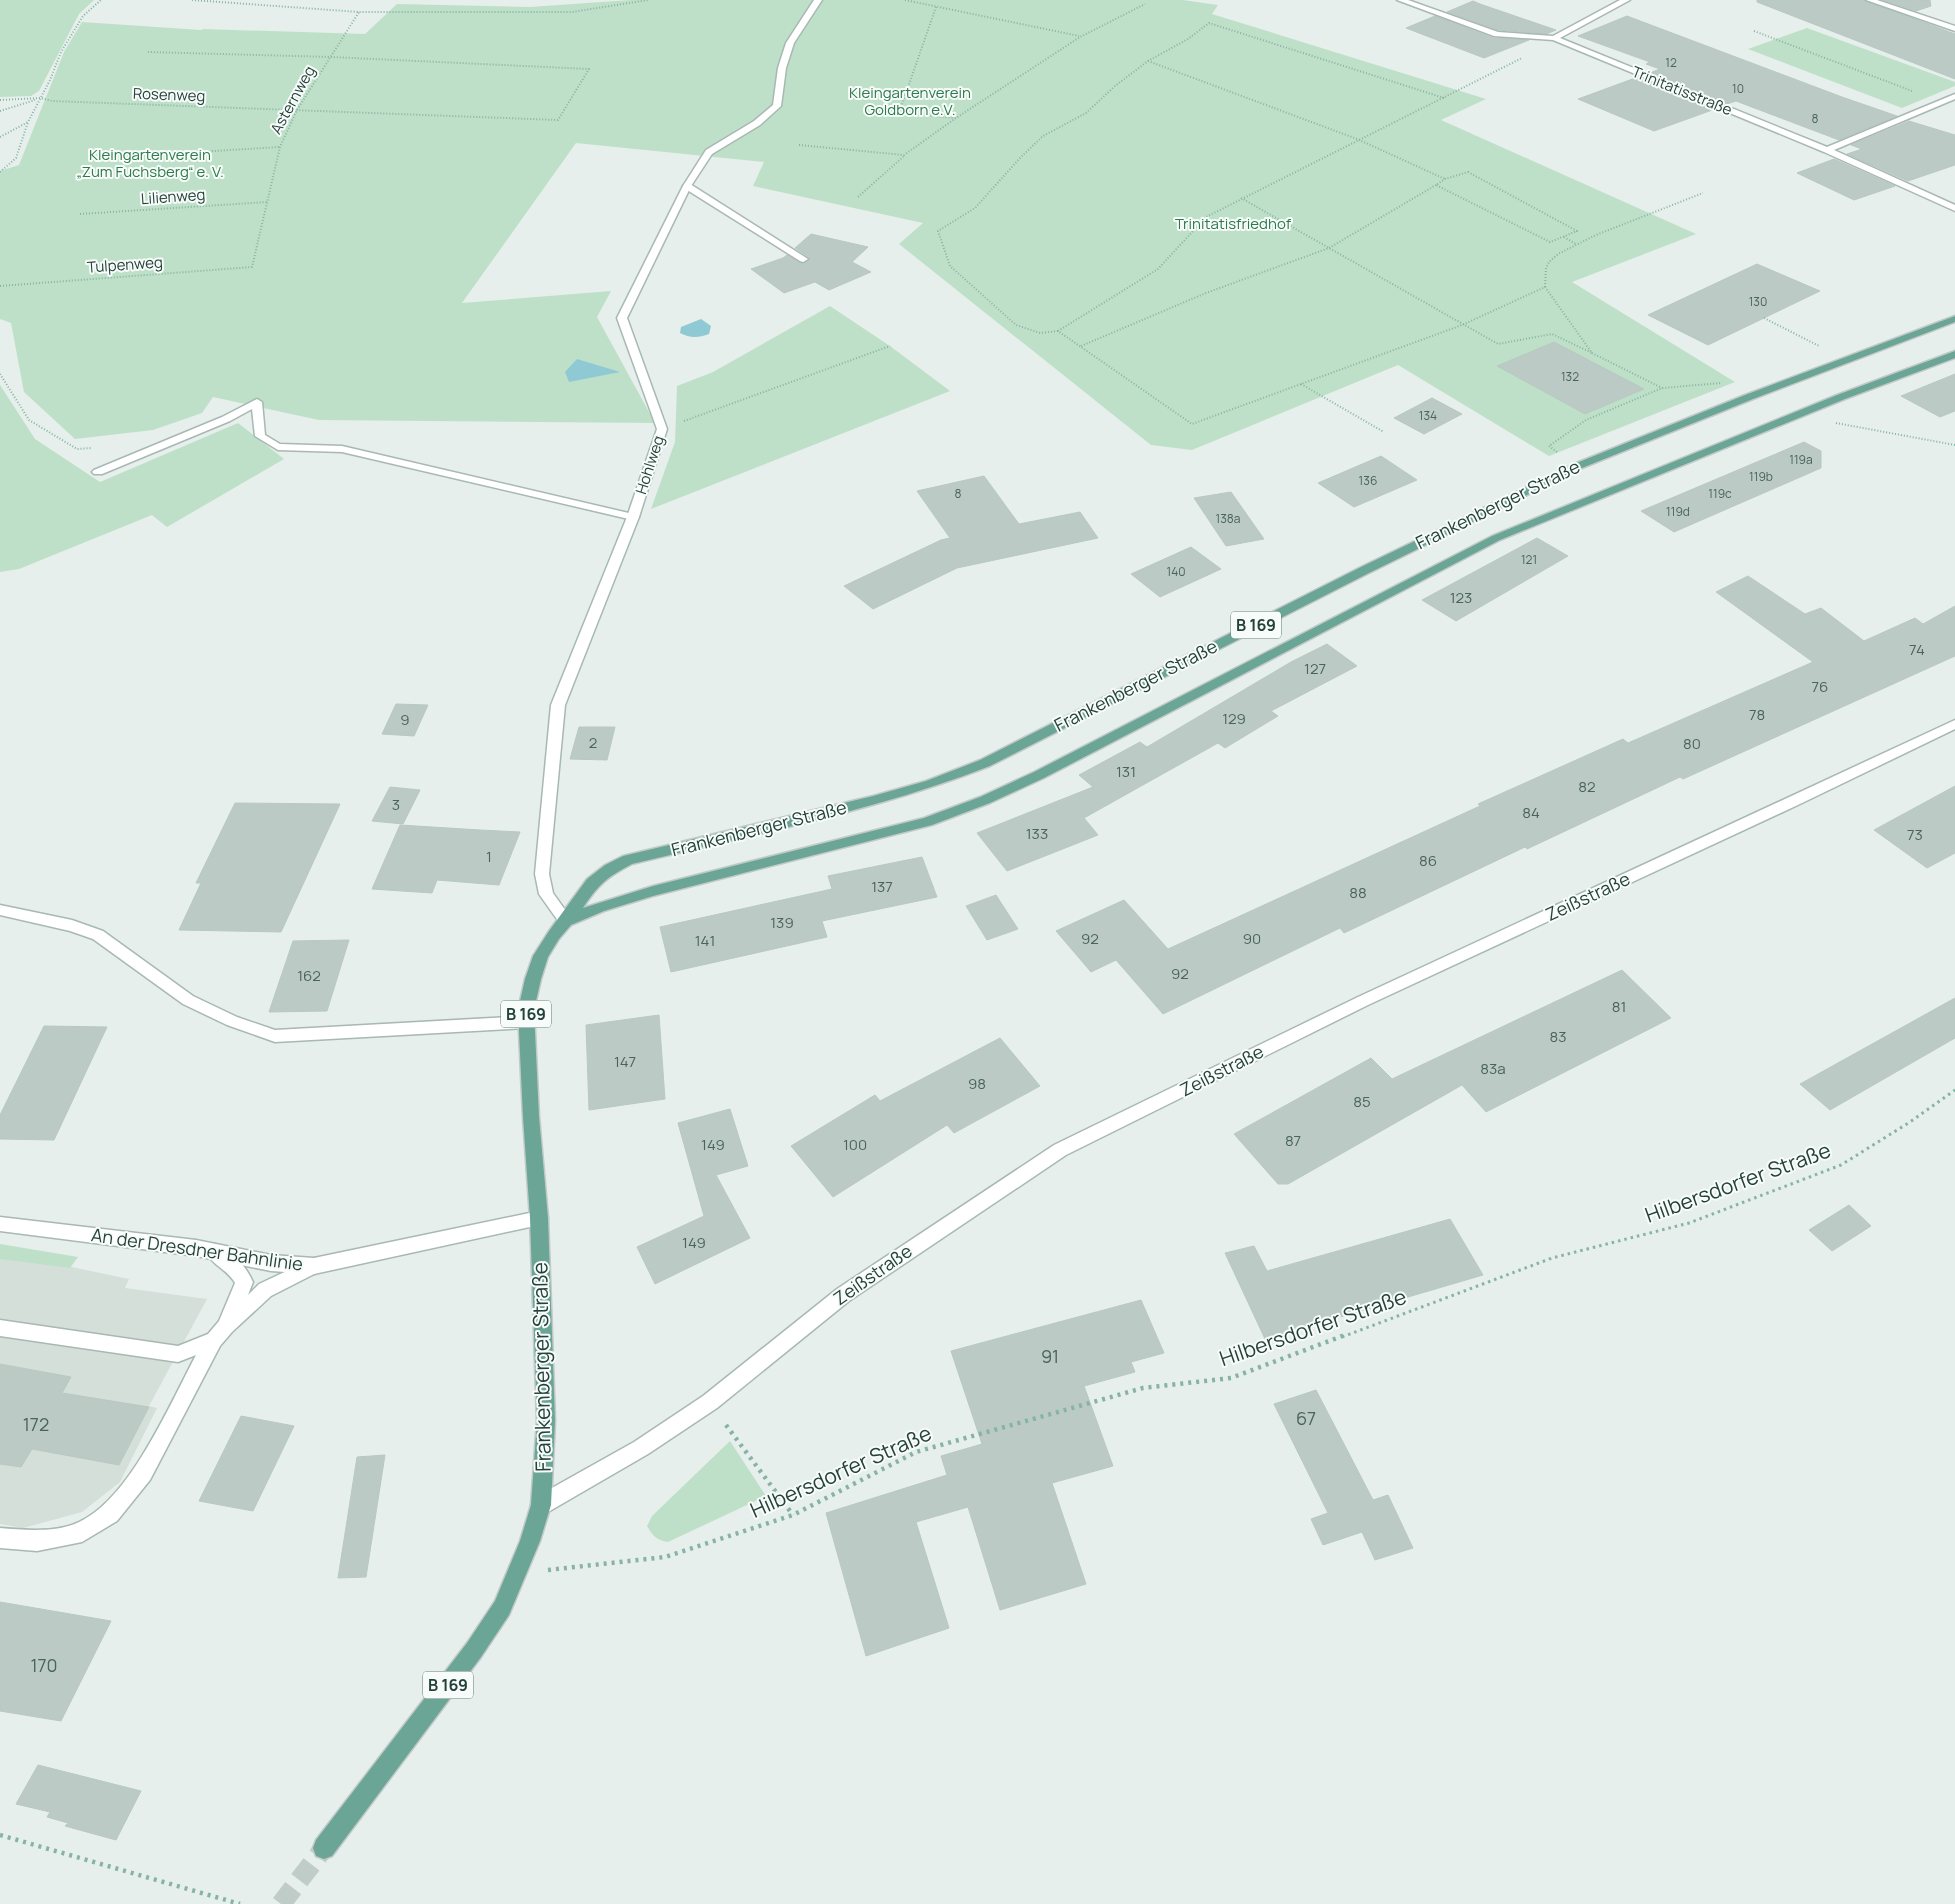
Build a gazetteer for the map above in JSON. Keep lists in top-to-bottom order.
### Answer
{
  "streets": {
    "main road": ["Frankenberger Straße", "B 169"],
    "street": [
      "Trinitatisstraße",
      "Hohlweg",
      "Zeißstraße",
      "An der Dresdner Bahnlinie"
    ],
    "path": [
      "Rosenweg",
      "Asternweg",
      "Lilienweg",
      "Tulpenweg",
      "Hilbersdorfer Straße"
    ]
  },
  "crossings": [
    ["Rosenweg", "Asternweg"],
    ["Asternweg", "Lilienweg"],
    ["Asternweg", "Tulpenweg"],
    ["Hohlweg", "Frankenberger Straße"],
    ["Frankenberger Straße", "Zeißstraße"],
    ["Frankenberger Straße", "Hilbersdorfer Straße"],
    ["Frankenberger Straße", "An der Dresdner Bahnlinie"]
  ],
  "parks": ["Kleingartenverein Goldborn e.V.", "Kleingartenverein „Zum Fuchsberg“ e. V.", "Trinitatisfriedhof"],
  "house_numbers": [
    "12",
    "10",
    "8",
    "130",
    "132",
    "134",
    "119a",
    "119b",
    "136",
    "8",
    "119c",
    "119d",
    "138a",
    "121",
    "140",
    "123",
    "74",
    "127",
    "76",
    "78",
    "129",
    "9",
    "2",
    "80",
    "131",
    "82",
    "3",
    "84",
    "133",
    "73",
    "1",
    "86",
    "137",
    "88",
    "139",
    "92",
    "90",
    "141",
    "92",
    "162",
    "81",
    "83",
    "147",
    "83a",
    "98",
    "85",
    "87",
    "149",
    "100",
    "149",
    "91",
    "67",
    "172",
    "170"
  ]
}
